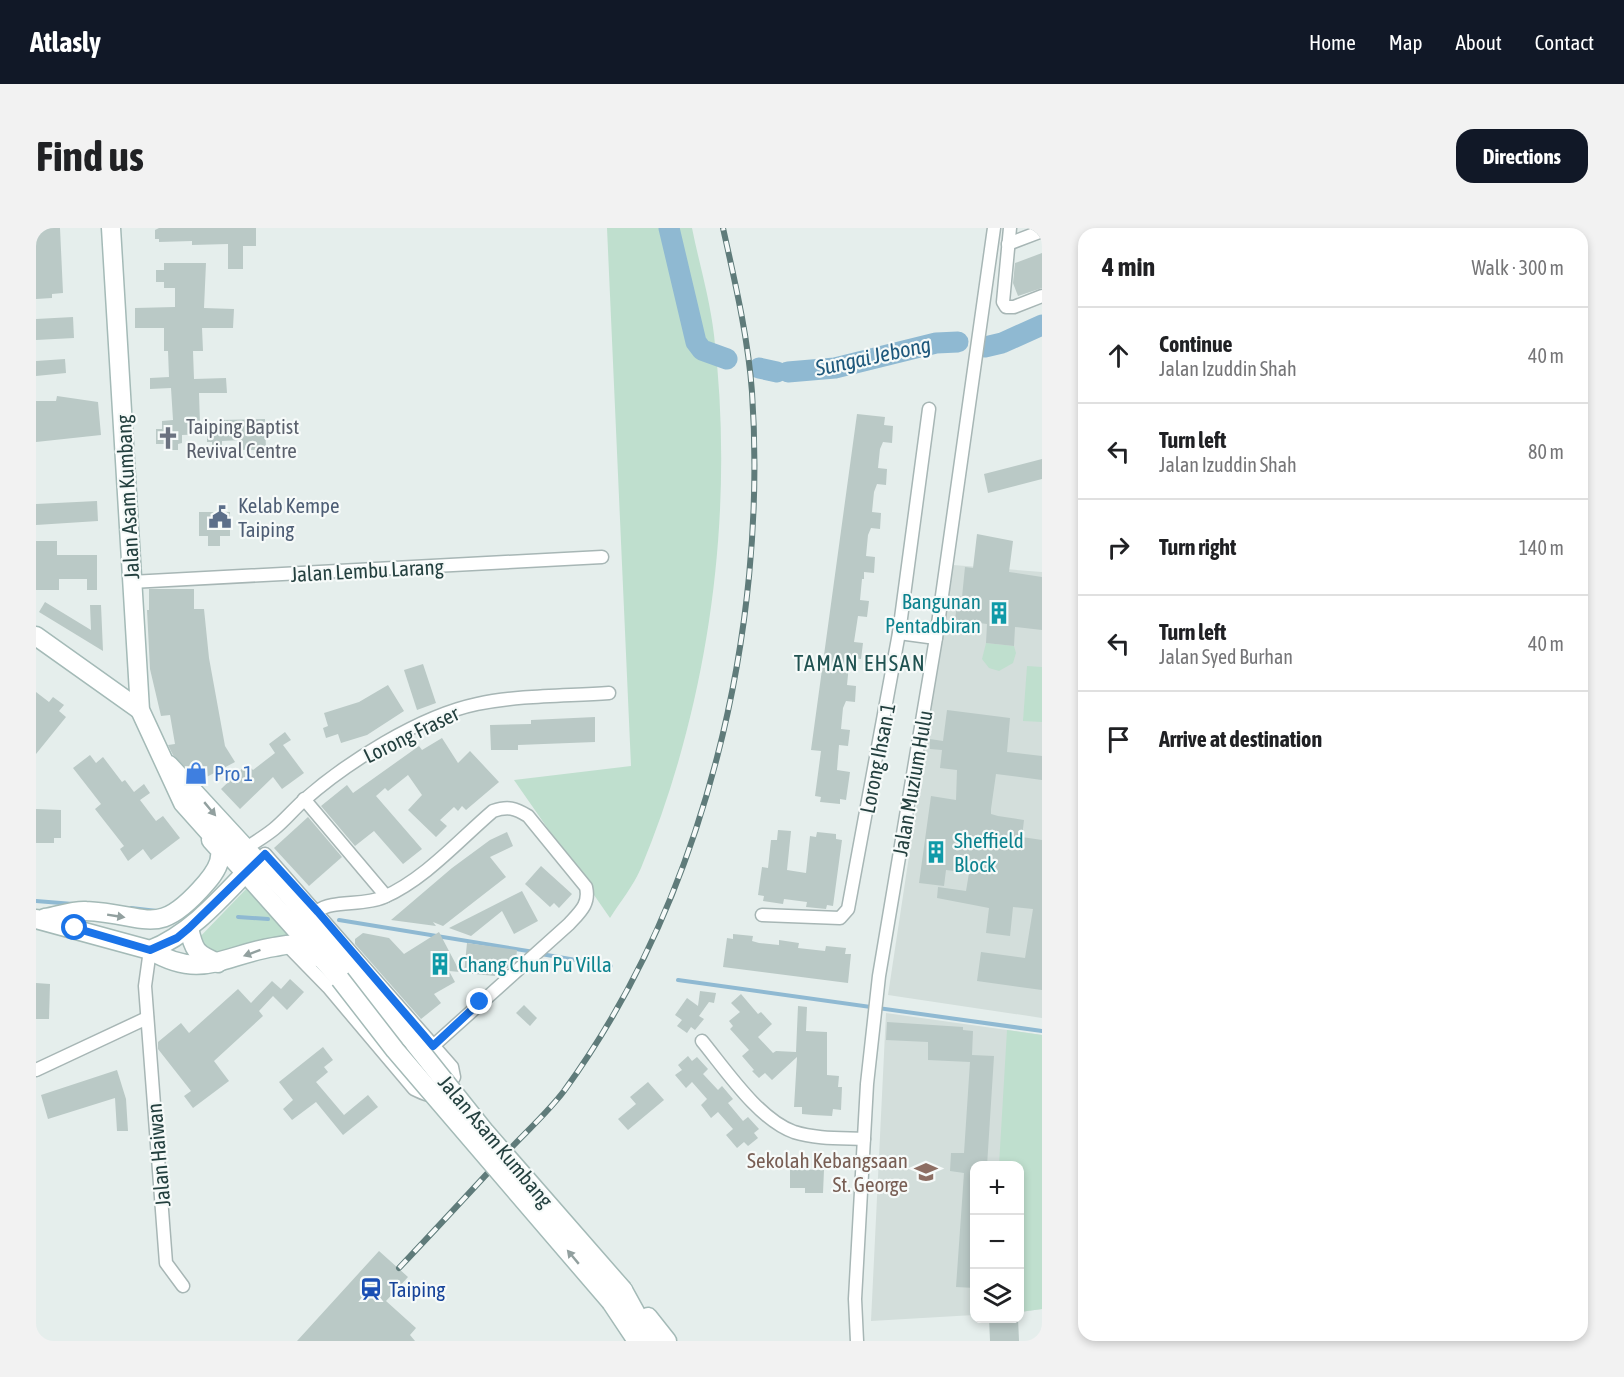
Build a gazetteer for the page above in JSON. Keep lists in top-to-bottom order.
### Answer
{
  "streets": {
    "main road": ["Jalan Asam Kumbang"],
    "street": [
      "Jalan Lembu Larang",
      "Lorong Fraser",
      "Lorong Ihsan 1",
      "Jalan Muzium Hulu",
      "Jalan Haiwan"
    ]
  },
  "crossings": [
    ["Jalan Asam Kumbang", "Jalan Lembu Larang"],
    ["Jalan Asam Kumbang", "Lorong Fraser"]
  ],
  "districts": ["TAMAN EHSAN"],
  "water": ["Sungai Jebong"],
  "places": {
    "church": ["Taiping Baptist Revival Centre"],
    "public building": ["Kelab Kempe Taiping"],
    "building": ["Bangunan Pentadbiran", "Sheffield Block", "Chang Chun Pu Villa"],
    "shop": ["Pro 1"],
    "school or university": ["Sekolah Kebangsaan St. George"],
    "station": ["Taiping"]
  },
  "page": {
    "header": "Atlasly",
    "nav": [
      "Home",
      "Map",
      "About",
      "Contact"
    ],
    "buttons": "Directions",
    "title": "Find us",
    "heading": ["4 min", "Walk · 300 m"],
    "list": [
      ["Continue", "Jalan Izuddin Shah", "40 m"],
      ["Turn left", "Jalan Izuddin Shah", "80 m"],
      ["Turn right", "140 m"],
      ["Turn left", "Jalan Syed Burhan", "40 m"],
      "Arrive at destination"
    ],
    "map_buttons": ["+", "−"]
  }
}
